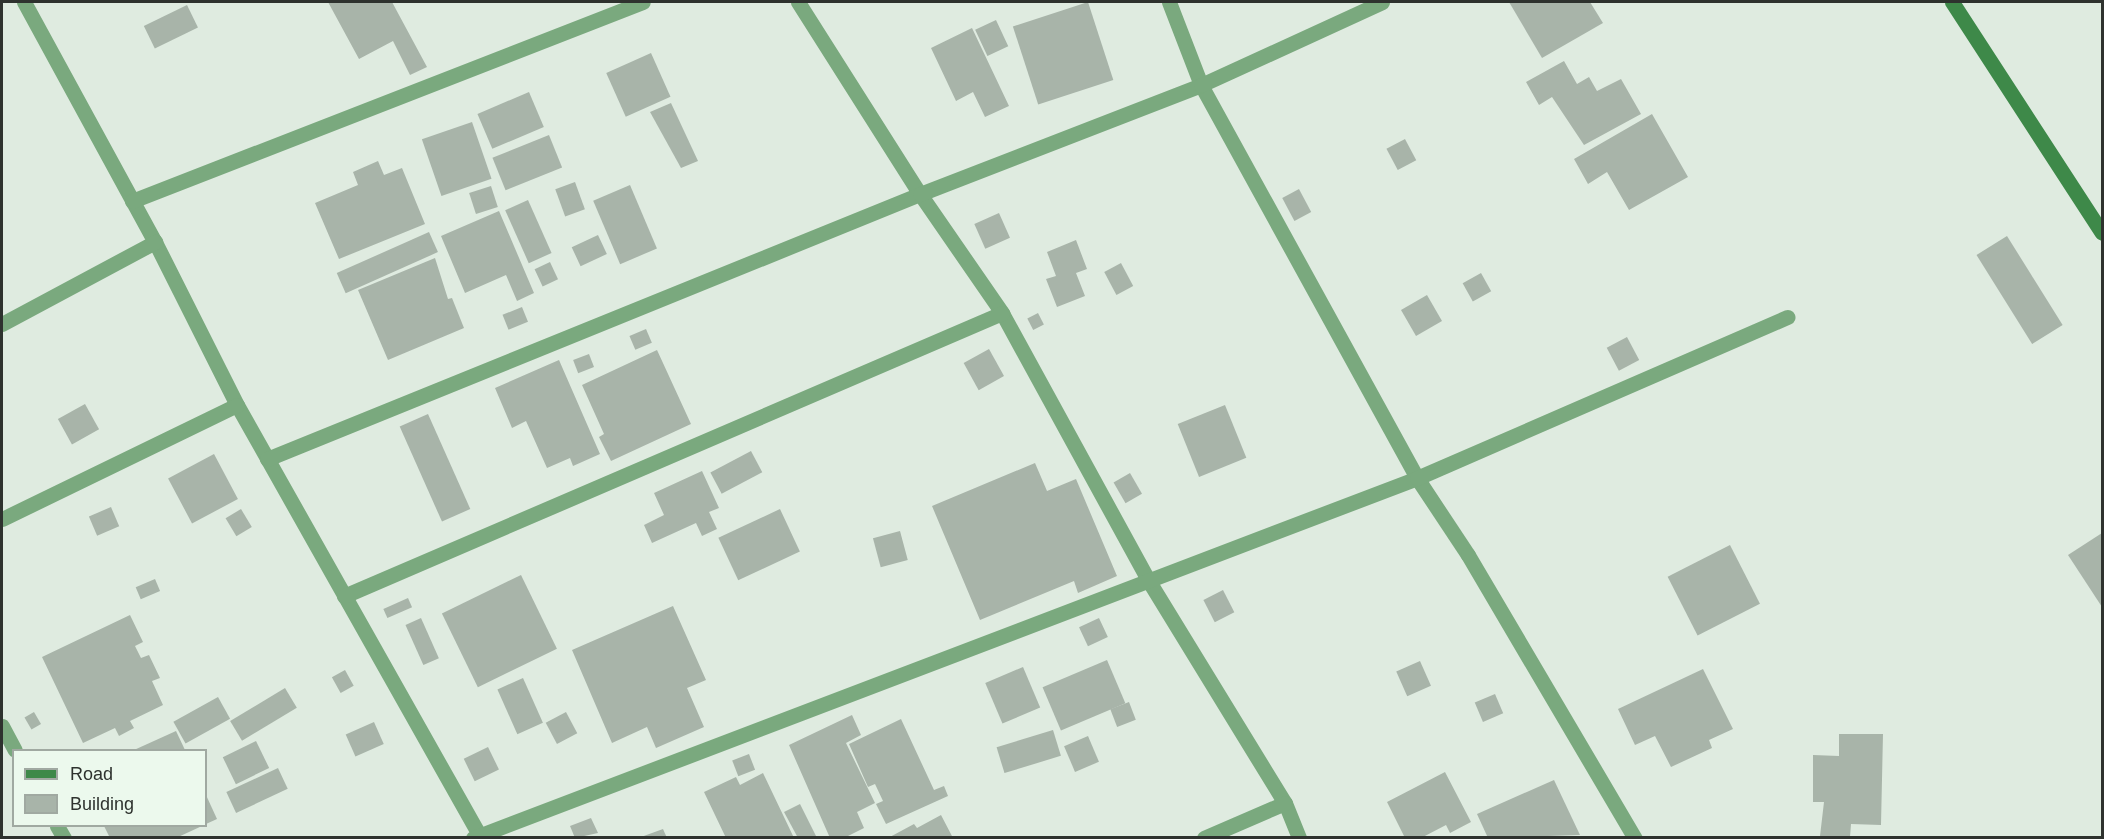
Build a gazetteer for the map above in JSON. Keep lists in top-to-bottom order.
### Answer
{
  "legend": ["Road", "Building"]
}
